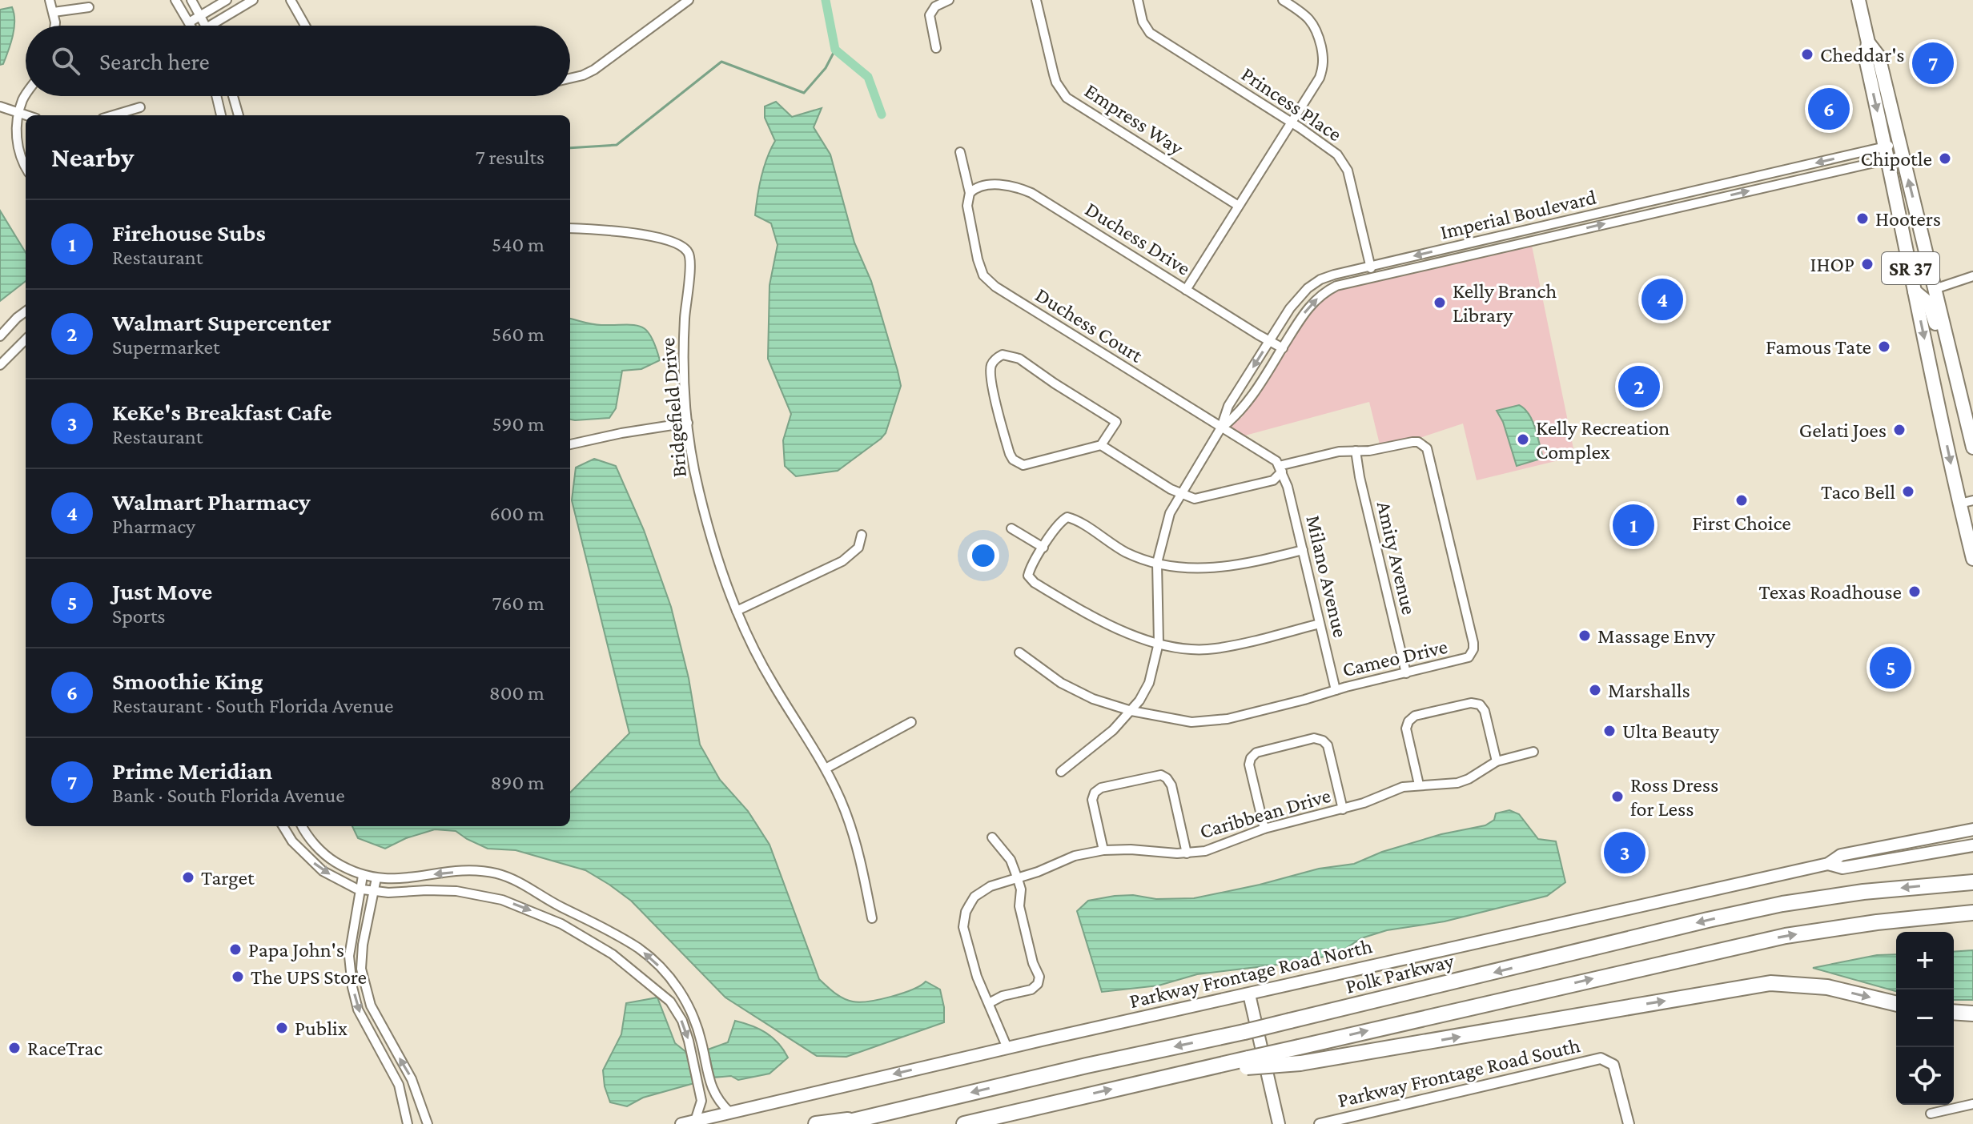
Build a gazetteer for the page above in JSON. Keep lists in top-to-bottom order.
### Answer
{
  "streets": {
    "highway": ["Polk Parkway"],
    "main road": ["SR 37", "Parkway Frontage Road North"],
    "street": [
      "Princess Place",
      "Empress Way",
      "Imperial Boulevard",
      "Duchess Drive",
      "Duchess Court",
      "Bridgefield Drive",
      "Amity Avenue",
      "Milano Avenue",
      "Cameo Drive",
      "Caribbean Drive",
      "Parkway Frontage Road South"
    ]
  },
  "crossings": [
    ["Princess Place", "Imperial Boulevard"],
    ["Imperial Boulevard", "Duchess Drive"],
    ["Imperial Boulevard", "SR 37"],
    ["Imperial Boulevard", "Duchess Court"],
    ["Imperial Boulevard", "Cameo Drive"],
    ["Duchess Drive", "Duchess Court"],
    ["Duchess Court", "Milano Avenue"],
    ["Duchess Court", "Cameo Drive"],
    ["Amity Avenue", "Cameo Drive"],
    ["Milano Avenue", "Cameo Drive"],
    ["Caribbean Drive", "Parkway Frontage Road North"]
  ],
  "places": [
    "Cheddar's",
    "Chipotle",
    "Hooters",
    "IHOP",
    "Kelly Branch Library",
    "Famous Tate",
    "Gelati Joes",
    "Kelly Recreation Complex",
    "Taco Bell",
    "First Choice",
    "Texas Roadhouse",
    "Massage Envy",
    "Marshalls",
    "Ulta Beauty",
    "Ross Dress for Less",
    "Target",
    "Papa John's",
    "The UPS Store",
    "Publix",
    "RaceTrac"
  ],
  "page": {
    "search": "Search here",
    "pins": [
      "7",
      "6",
      "4",
      "2",
      "1",
      "5",
      "3"
    ],
    "heading": ["Nearby", "7 results"],
    "list": [
      {
        "mark": "1",
        "name": "Firehouse Subs",
        "note": "Restaurant",
        "value": "540 m"
      },
      {
        "mark": "2",
        "name": "Walmart Supercenter",
        "note": "Supermarket",
        "value": "560 m"
      },
      {
        "mark": "3",
        "name": "KeKe's Breakfast Cafe",
        "note": "Restaurant",
        "value": "590 m"
      },
      {
        "mark": "4",
        "name": "Walmart Pharmacy",
        "note": "Pharmacy",
        "value": "600 m"
      },
      {
        "mark": "5",
        "name": "Just Move",
        "note": "Sports",
        "value": "760 m"
      },
      {
        "mark": "6",
        "name": "Smoothie King",
        "note": "Restaurant · South Florida Avenue",
        "value": "800 m"
      },
      {
        "mark": "7",
        "name": "Prime Meridian",
        "note": "Bank · South Florida Avenue",
        "value": "890 m"
      }
    ],
    "map_buttons": ["+", "−"]
  }
}
